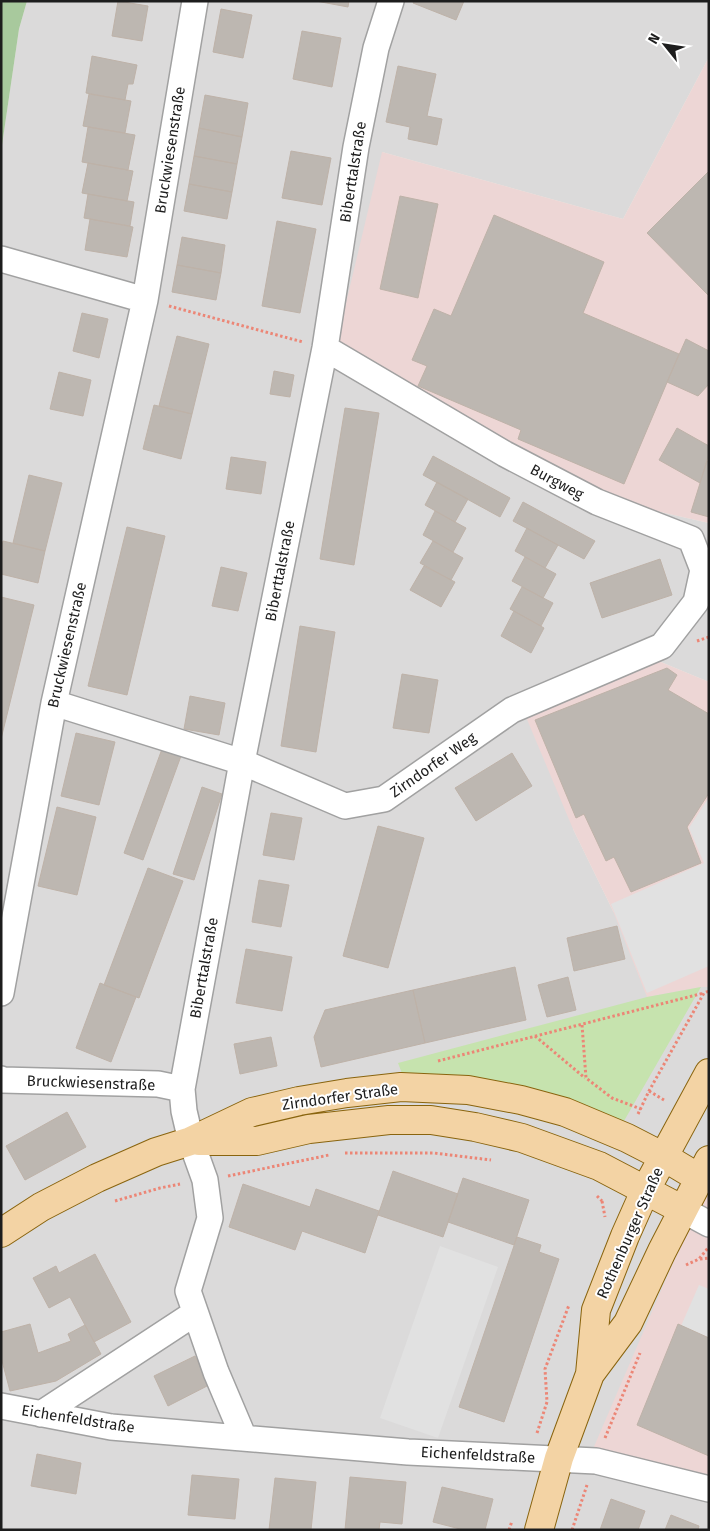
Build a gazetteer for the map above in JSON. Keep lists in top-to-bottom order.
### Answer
{
  "streets": {
    "main road": ["Zirndorfer Straße", "Rothenburger Straße"],
    "street": [
      "Bruckwiesenstraße",
      "Biberttalstraße",
      "Burgweg",
      "Zirndorfer Weg",
      "Eichenfeldstraße"
    ]
  },
  "crossings": [
    ["Bruckwiesenstraße", "Biberttalstraße"],
    ["Bruckwiesenstraße", "Zirndorfer Weg"],
    ["Biberttalstraße", "Burgweg"],
    ["Biberttalstraße", "Zirndorfer Weg"],
    ["Biberttalstraße", "Zirndorfer Straße"],
    ["Burgweg", "Zirndorfer Weg"],
    ["Zirndorfer Straße", "Rothenburger Straße"],
    ["Rothenburger Straße", "Eichenfeldstraße"]
  ],
  "north": "top left"
}
